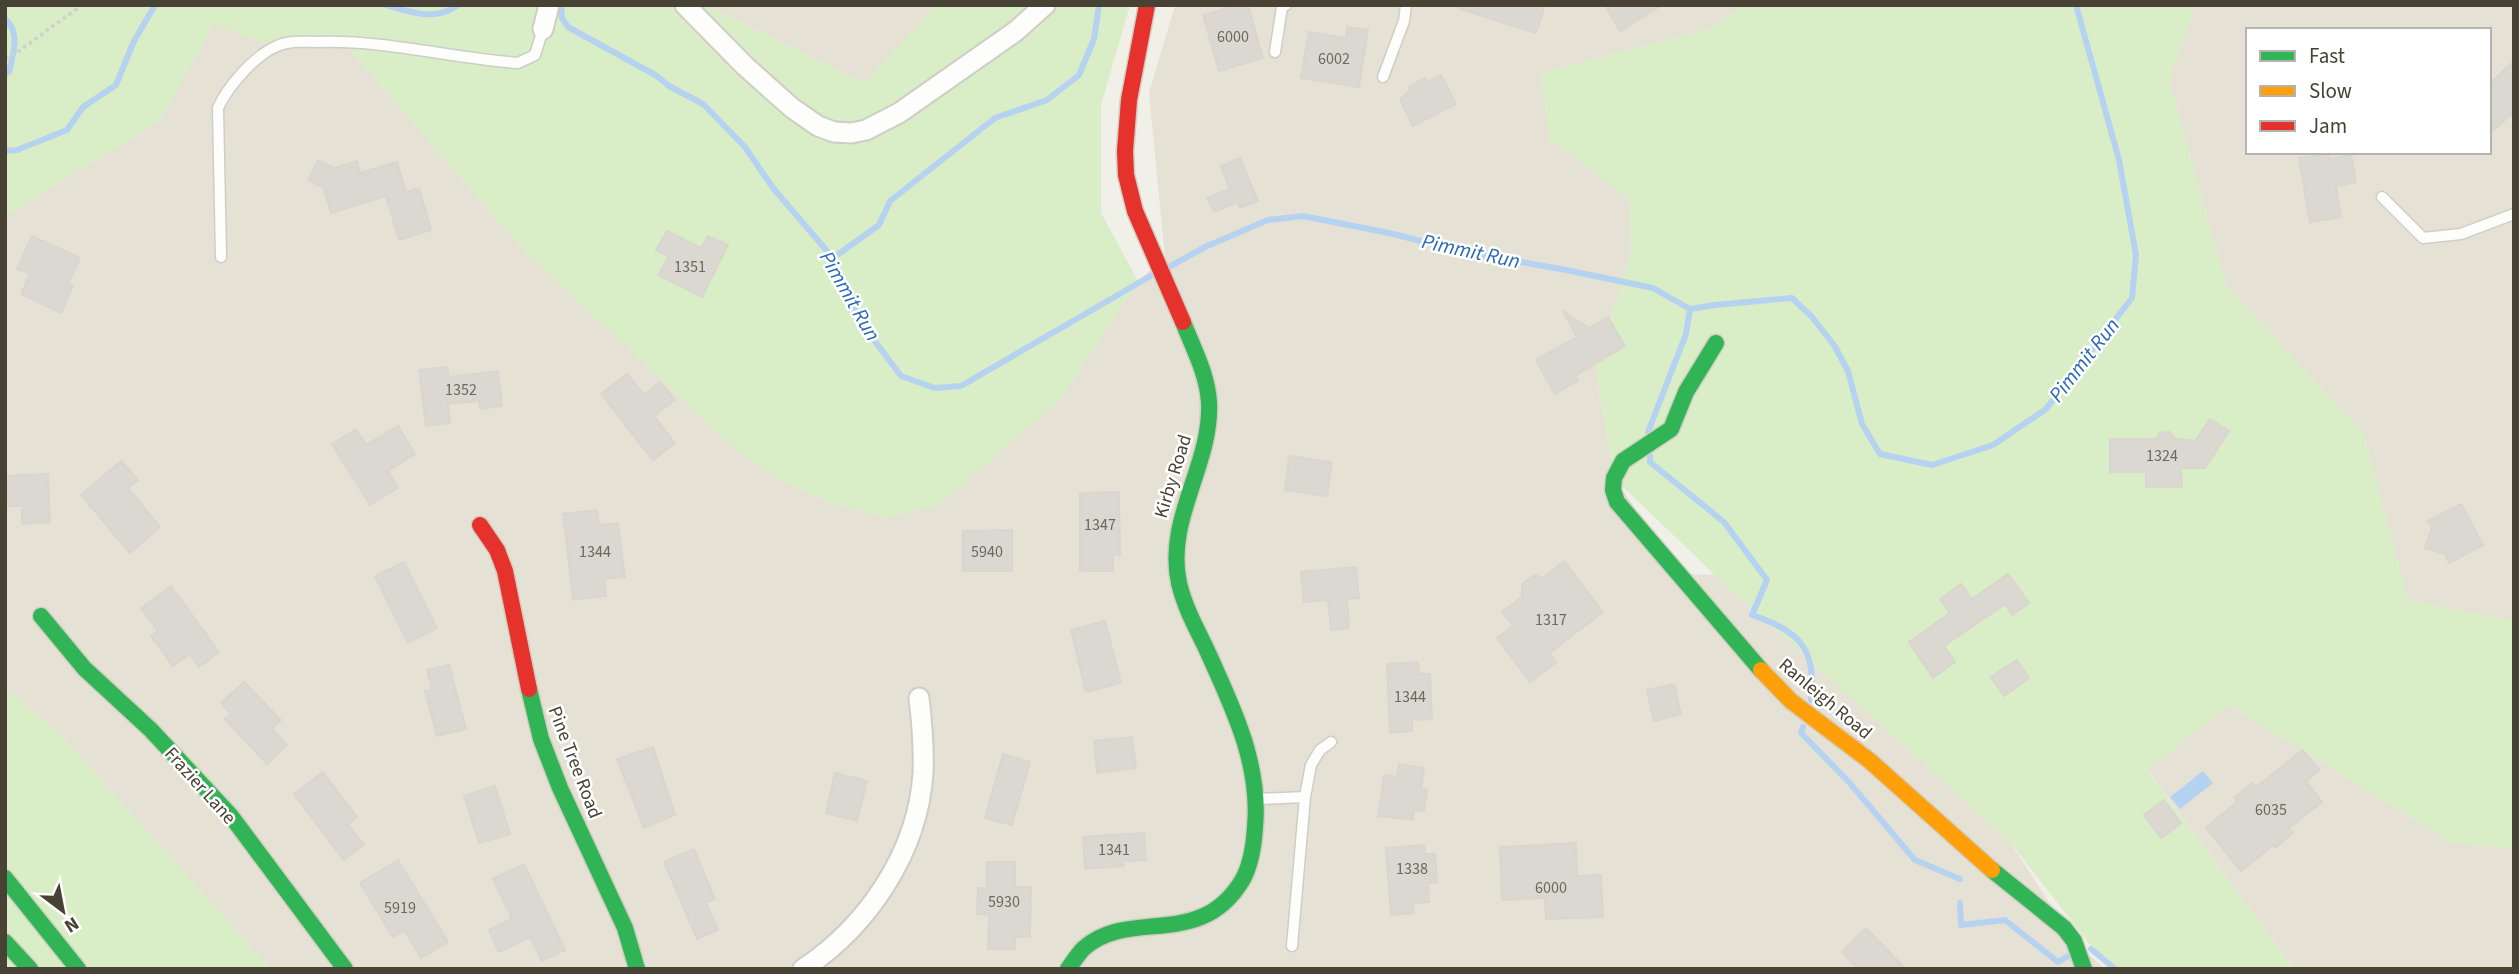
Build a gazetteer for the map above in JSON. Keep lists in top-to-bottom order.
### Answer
{
  "streets": {
    "main road": [
      "Kirby Road",
      "Ranleigh Road",
      "Pine Tree Road",
      "Frazier Lane"
    ]
  },
  "water": ["Pimmit Run"],
  "house_numbers": [
    "6000",
    "6002",
    "1351",
    "1352",
    "1324",
    "1347",
    "1344",
    "5940",
    "1317",
    "1344",
    "6035",
    "1341",
    "1338",
    "6000",
    "5930",
    "5919"
  ],
  "legend": ["Fast", "Slow", "Jam"],
  "north": "bottom right"
}
